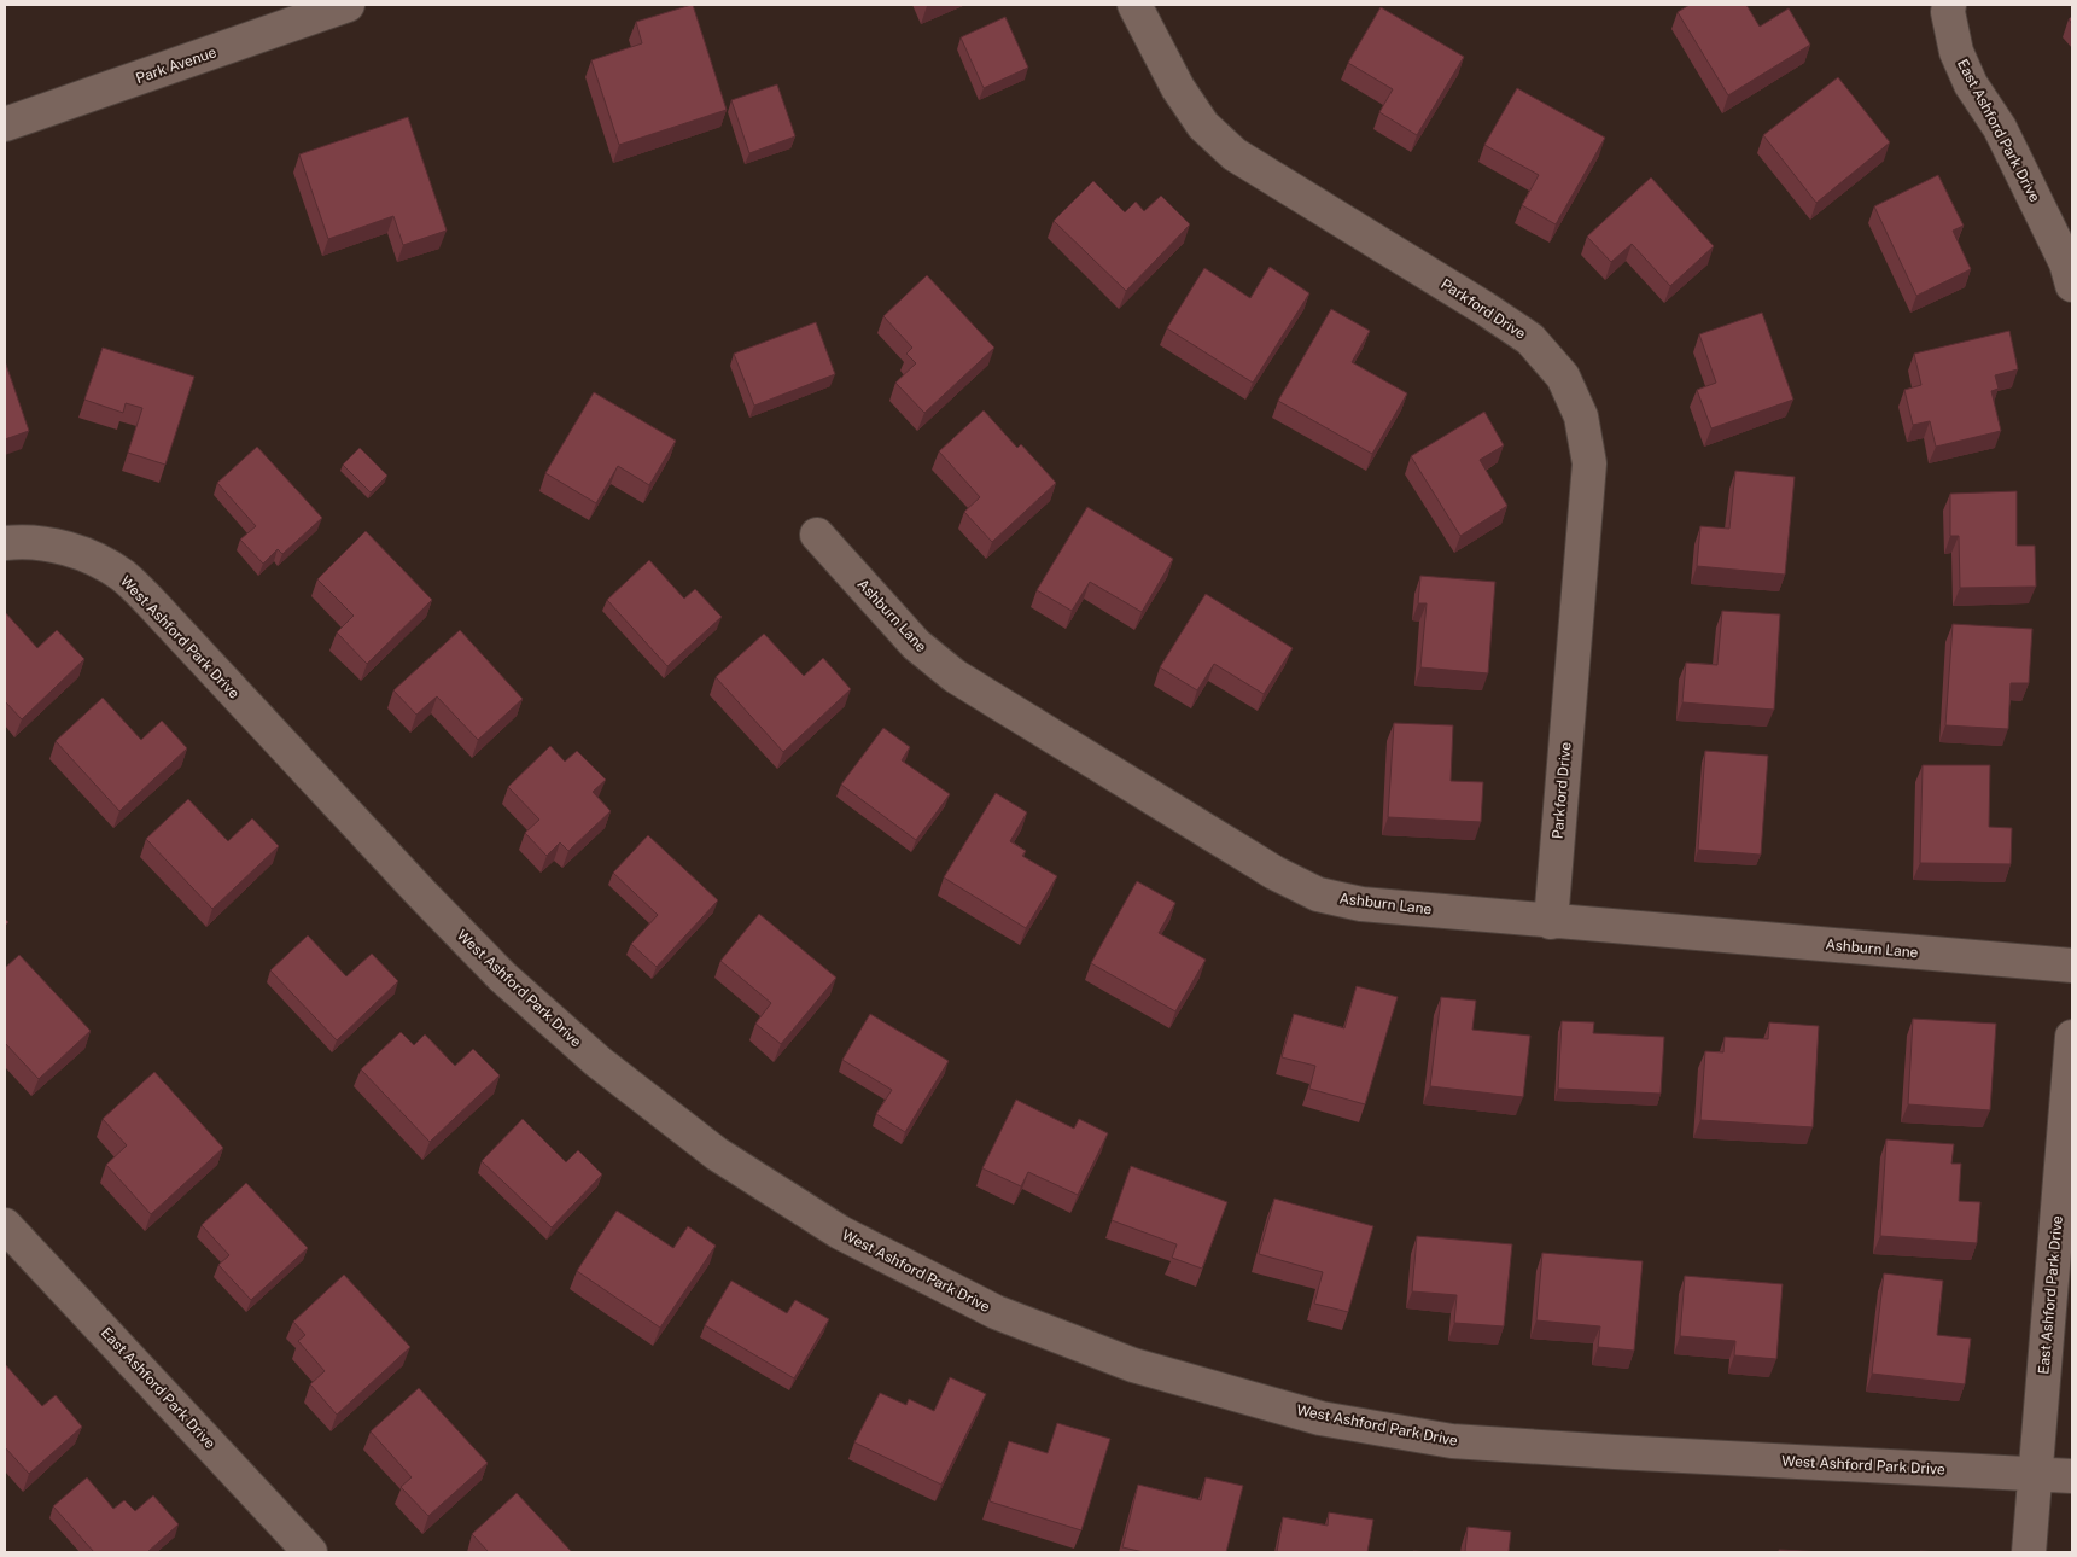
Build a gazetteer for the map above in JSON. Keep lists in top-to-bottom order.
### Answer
{
  "streets": {
    "street": [
      "Park Avenue",
      "East Ashford Park Drive",
      "Parkford Drive",
      "Ashburn Lane",
      "West Ashford Park Drive"
    ]
  },
  "crossings": [
    ["East Ashford Park Drive", "West Ashford Park Drive"],
    ["Parkford Drive", "Ashburn Lane"]
  ]
}
